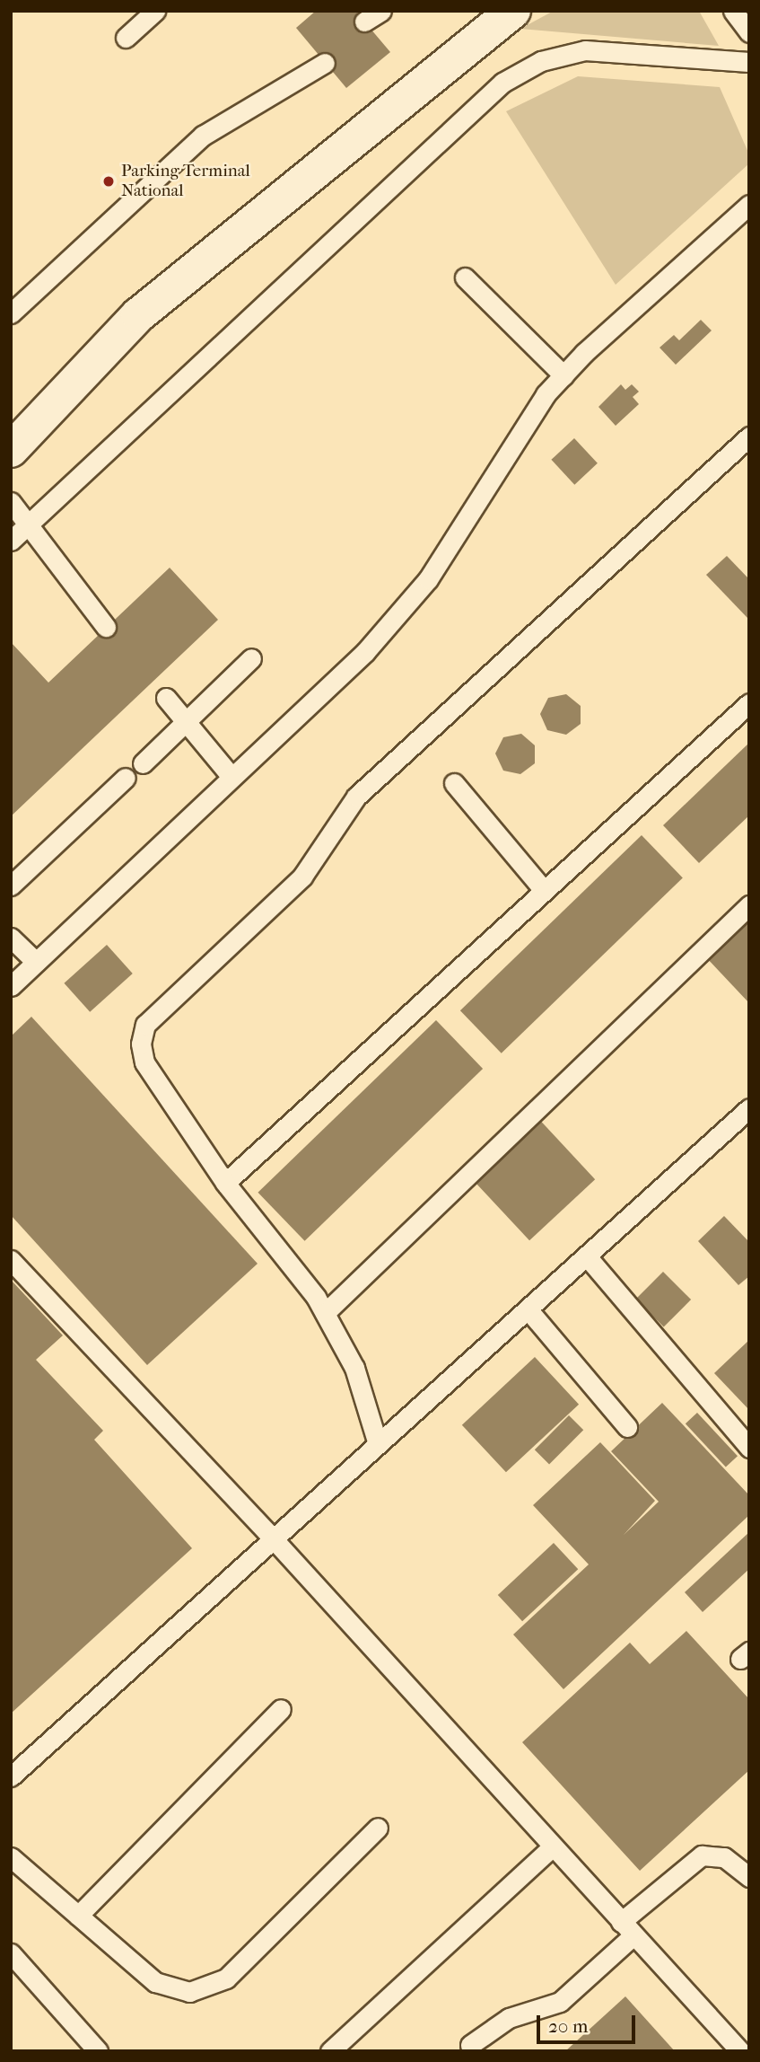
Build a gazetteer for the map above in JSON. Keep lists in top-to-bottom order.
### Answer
{
  "places": ["Parking Terminal National"],
  "scale_bar": "20 m"
}
